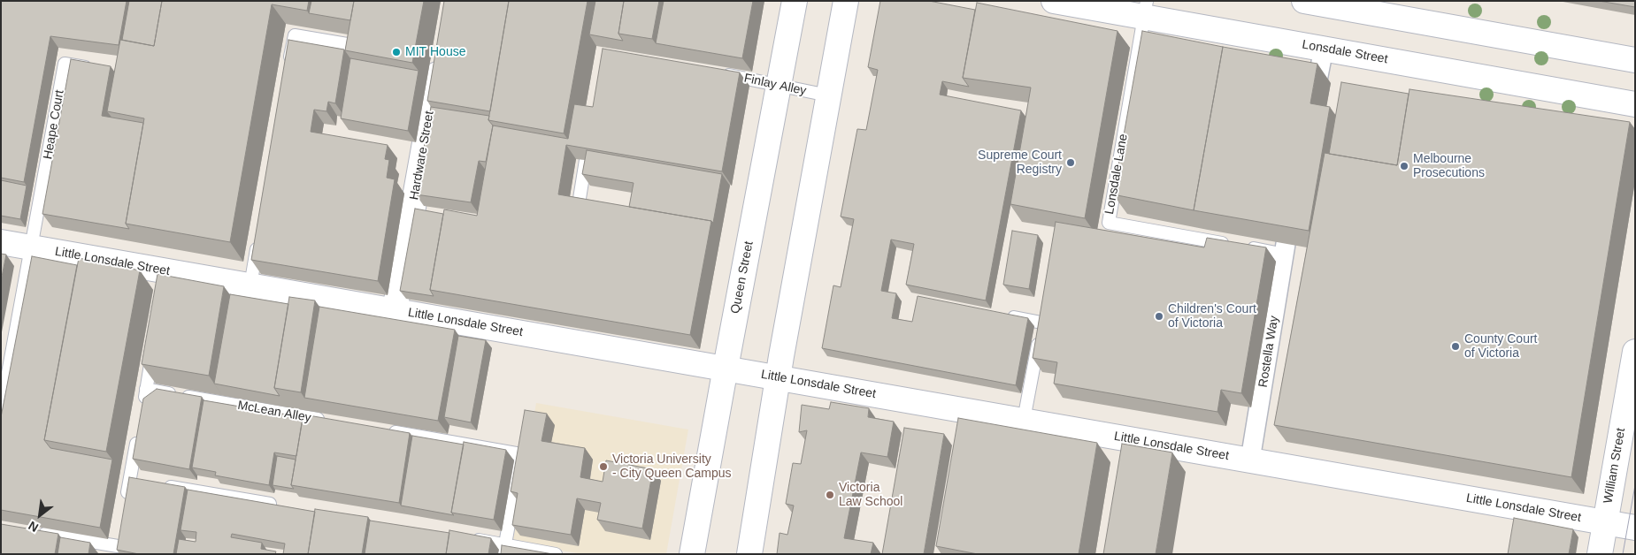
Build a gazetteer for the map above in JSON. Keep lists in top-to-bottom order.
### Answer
{
  "streets": {
    "street": [
      "Lonsdale Street",
      "Hardware Street",
      "Little Lonsdale Street",
      "Queen Street",
      "Rostella Way",
      "William Street"
    ],
    "lane": [
      "Finlay Alley",
      "Heape Court",
      "Lonsdale Lane",
      "McLean Alley"
    ]
  },
  "crossings": [
    ["Lonsdale Street", "Lonsdale Lane"],
    ["Finlay Alley", "Queen Street"],
    ["Heape Court", "Little Lonsdale Street"],
    ["Hardware Street", "Little Lonsdale Street"],
    ["Lonsdale Lane", "Rostella Way"],
    ["Little Lonsdale Street", "Queen Street"],
    ["Little Lonsdale Street", "Rostella Way"],
    ["Little Lonsdale Street", "William Street"]
  ],
  "places": [
    "MIT House",
    "Supreme Court Registry",
    "Melbourne Prosecutions",
    "Children's Court of Victoria",
    "County Court of Victoria",
    "Victoria University - City Queen Campus",
    "Victoria Law School"
  ],
  "north": "bottom left"
}
